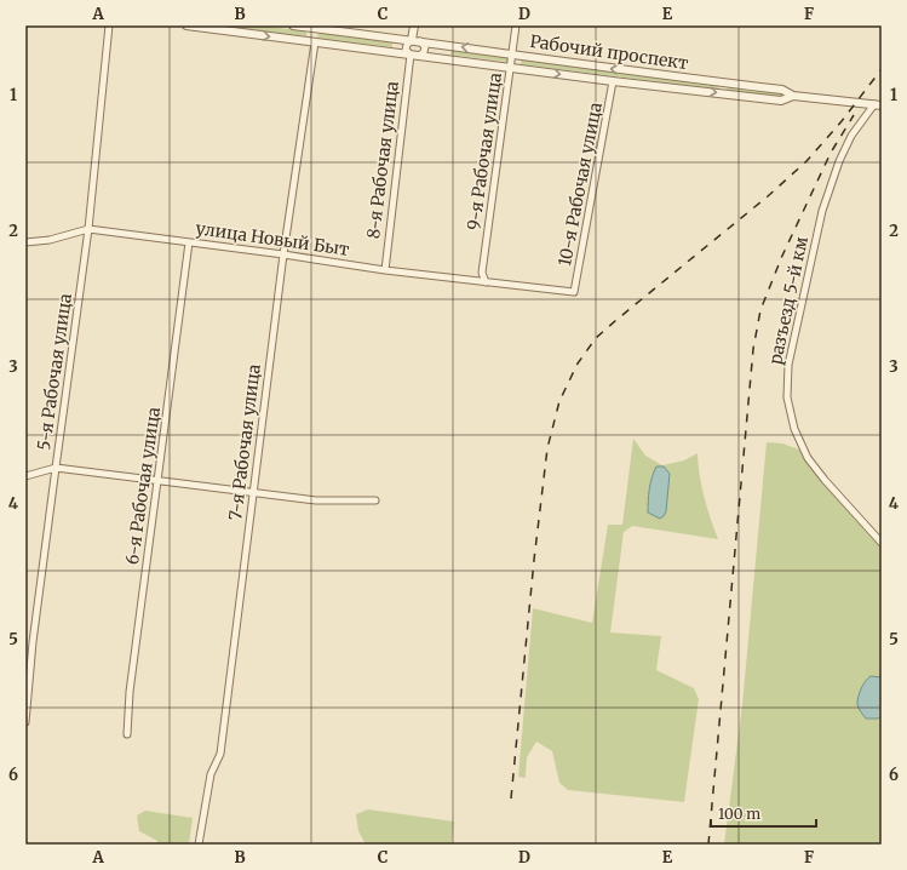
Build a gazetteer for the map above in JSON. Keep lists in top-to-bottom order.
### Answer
{
  "streets": {
    "street": [
      "Рабочий проспект",
      "9-я Рабочая улица",
      "8-я Рабочая улица",
      "10-я Рабочая улица",
      "улица Новый Быт",
      "разъезд 5-й км",
      "5-я Рабочая улица",
      "7-я Рабочая улица",
      "6-я Рабочая улица"
    ]
  },
  "crossings": [
    ["Рабочий проспект", "9-я Рабочая улица"],
    ["Рабочий проспект", "8-я Рабочая улица"],
    ["Рабочий проспект", "10-я Рабочая улица"],
    ["Рабочий проспект", "разъезд 5-й км"],
    ["Рабочий проспект", "7-я Рабочая улица"],
    ["9-я Рабочая улица", "улица Новый Быт"],
    ["8-я Рабочая улица", "улица Новый Быт"],
    ["10-я Рабочая улица", "улица Новый Быт"],
    ["улица Новый Быт", "5-я Рабочая улица"],
    ["улица Новый Быт", "7-я Рабочая улица"],
    ["улица Новый Быт", "6-я Рабочая улица"]
  ],
  "scale_bar": "100 m",
  "grid": {
    "columns": [
      "A",
      "B",
      "C",
      "D",
      "E",
      "F"
    ],
    "rows": [
      "1",
      "2",
      "3",
      "4",
      "5",
      "6"
    ]
  }
}
